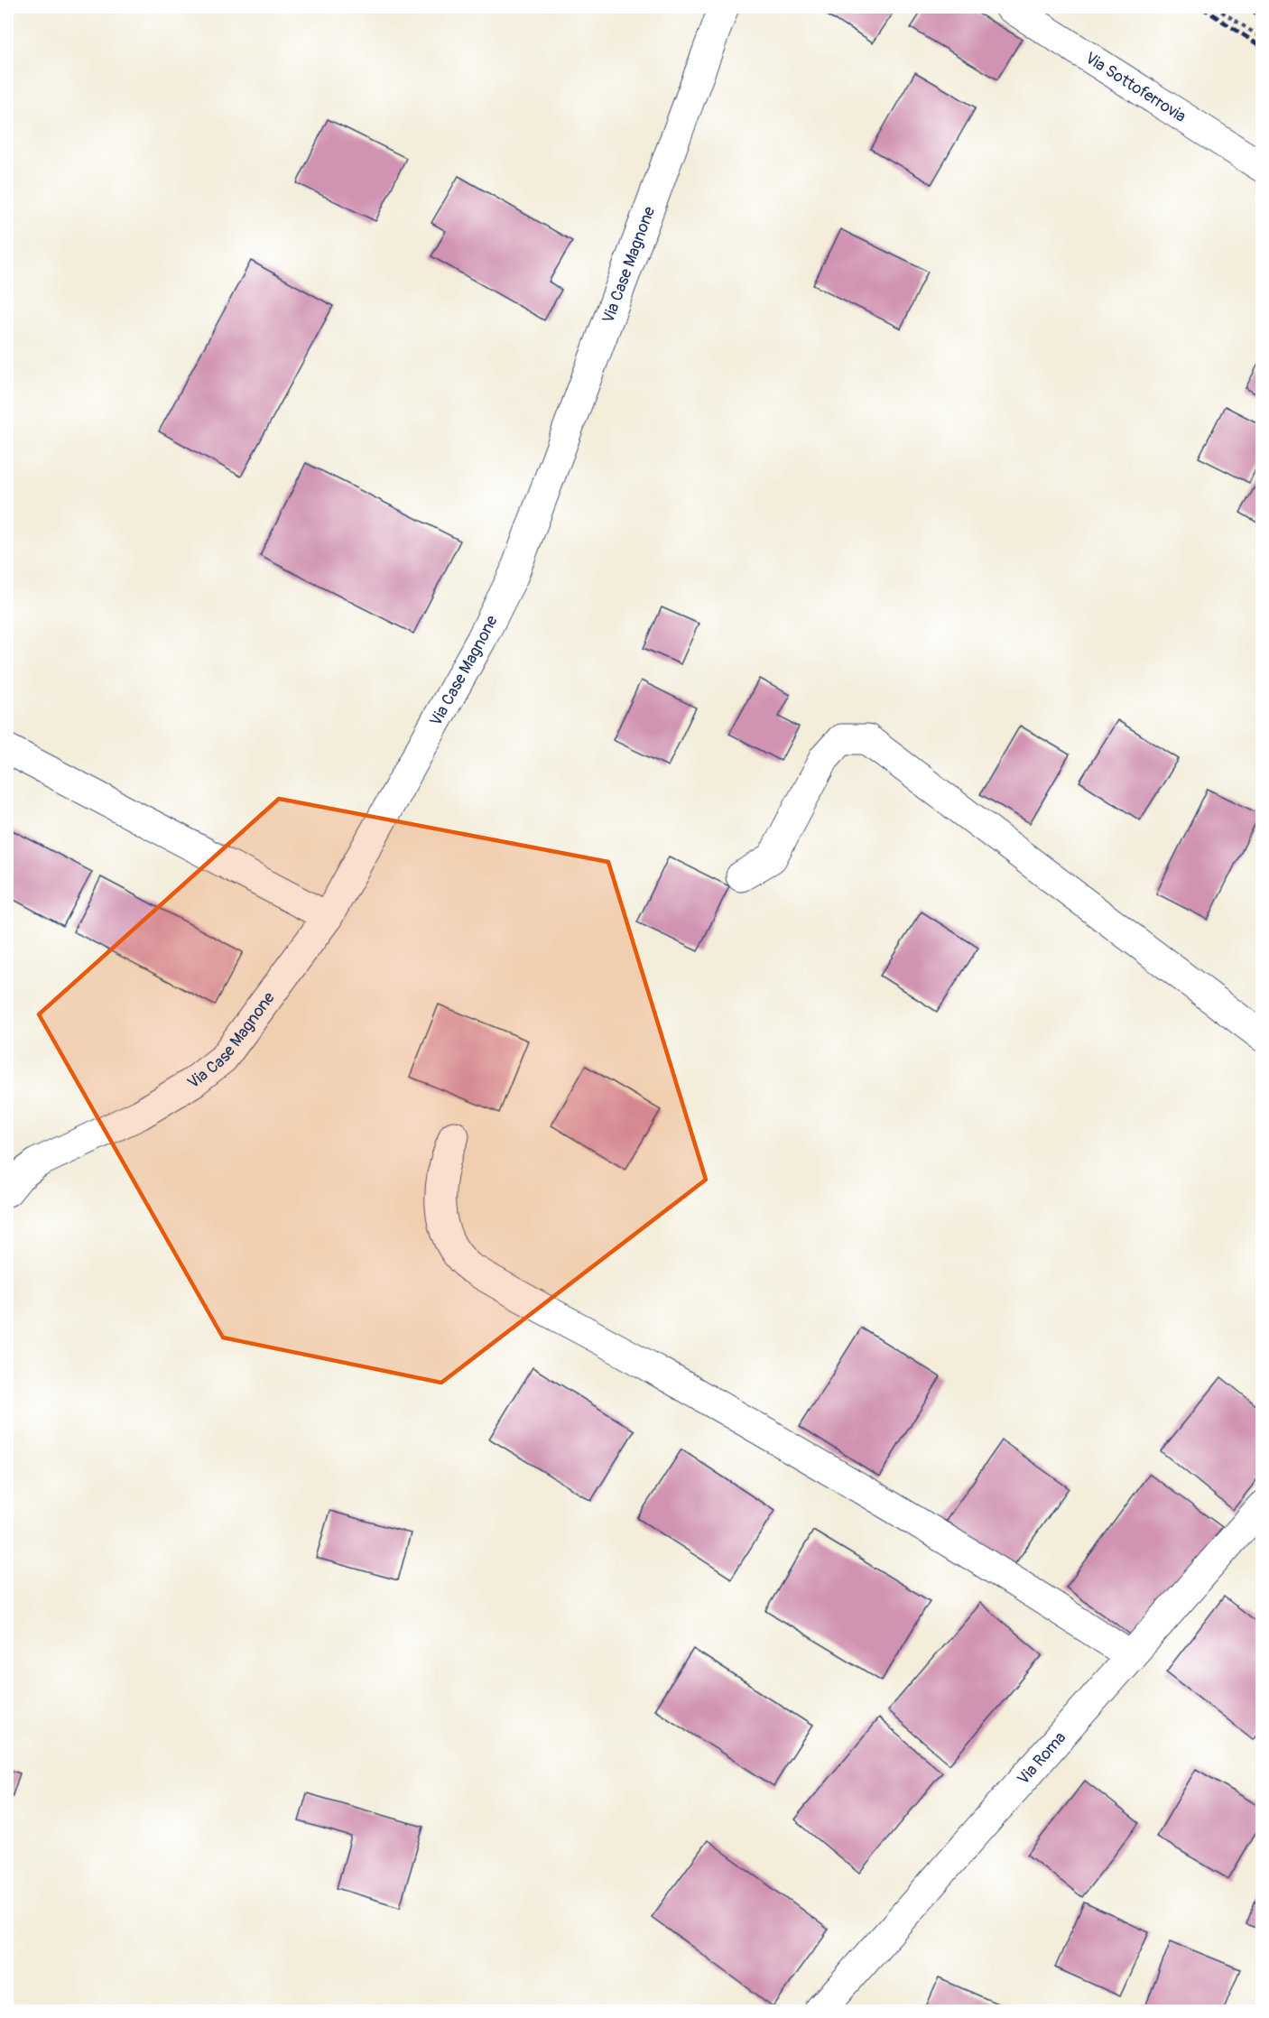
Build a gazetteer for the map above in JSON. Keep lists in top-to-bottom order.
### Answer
{
  "streets": {
    "street": ["Via Sottoferrovia", "Via Case Magnone", "Via Roma"]
  }
}
